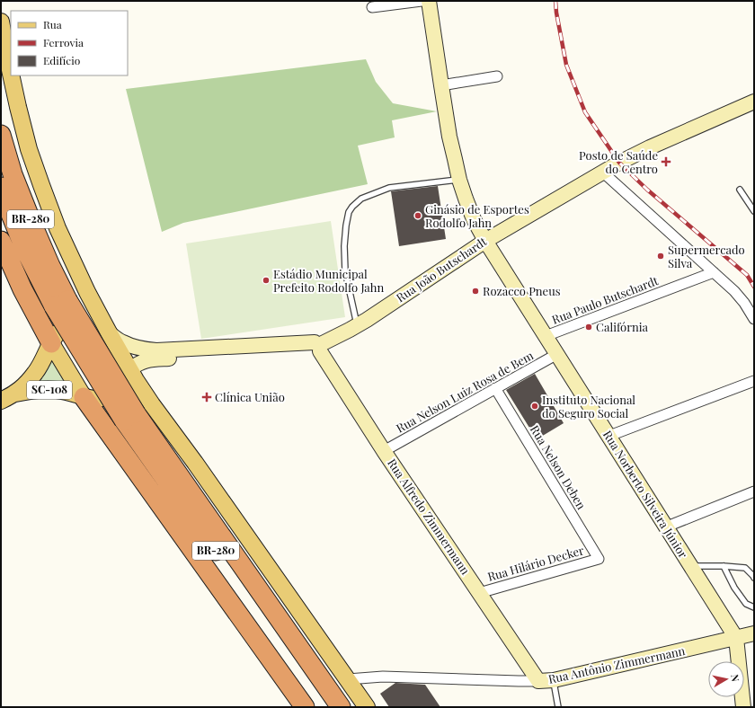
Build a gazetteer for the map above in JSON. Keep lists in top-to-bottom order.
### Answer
{
  "streets": {
    "highway": ["BR-280"],
    "main road": [
      "Rua João Butschardt",
      "SC-108",
      "Rua Norberto Silveira Júnior",
      "Rua Alfredo Zimmermann",
      "Rua Antônio Zimmermann"
    ],
    "street": [
      "Rua Paulo Butschardt",
      "Rua Nelson Luiz Rosa de Bem",
      "Rua Nelson Deben",
      "Rua Hilário Decker"
    ]
  },
  "crossings": [
    ["Rua João Butschardt", "Rua Norberto Silveira Júnior"],
    ["Rua João Butschardt", "Rua Alfredo Zimmermann"],
    ["Rua Paulo Butschardt", "Rua Norberto Silveira Júnior"],
    ["Rua Nelson Luiz Rosa de Bem", "Rua Nelson Deben"],
    ["Rua Nelson Luiz Rosa de Bem", "Rua Norberto Silveira Júnior"],
    ["Rua Nelson Luiz Rosa de Bem", "Rua Alfredo Zimmermann"],
    ["Rua Nelson Deben", "Rua Hilário Decker"],
    ["Rua Norberto Silveira Júnior", "Rua Antônio Zimmermann"],
    ["Rua Alfredo Zimmermann", "Rua Hilário Decker"],
    ["Rua Alfredo Zimmermann", "Rua Antônio Zimmermann"]
  ],
  "places": {
    "health": ["Posto de Saúde do Centro", "Clínica União"],
    "other": [
      "Ginásio de Esportes Rodolfo Jahn",
      "Supermercado Silva",
      "Estádio Municipal Prefeito Rodolfo Jahn",
      "Rozacco Pneus",
      "Califórnia",
      "Instituto Nacional do Seguro Social"
    ]
  },
  "legend": ["Rua", "Ferrovia", "Edifício"],
  "north": "right"
}
